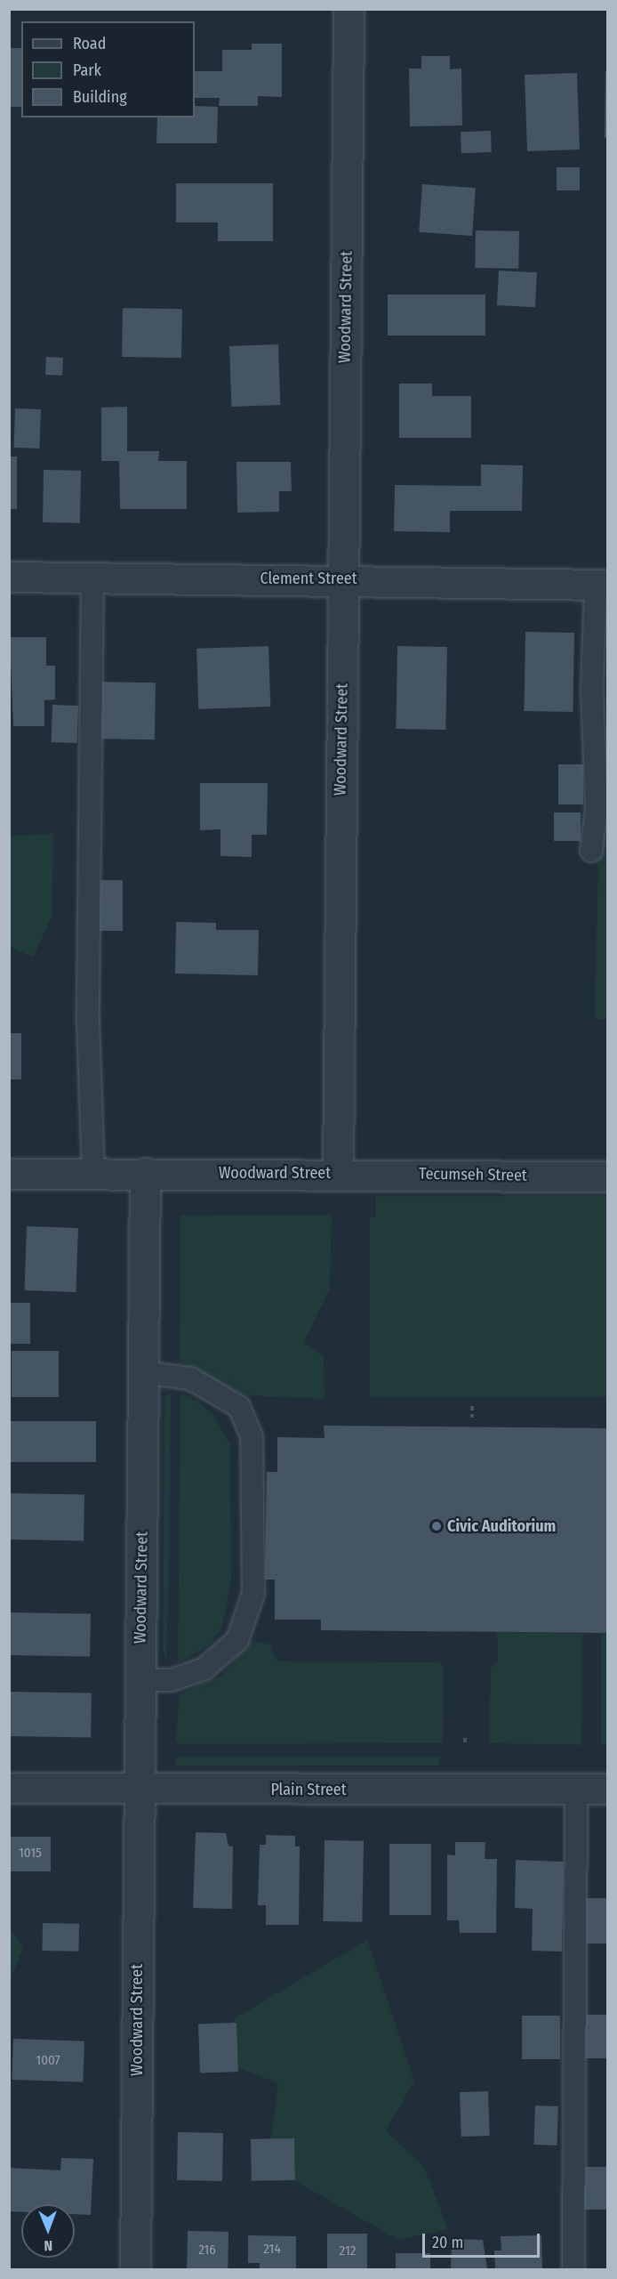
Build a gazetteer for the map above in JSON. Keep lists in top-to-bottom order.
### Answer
{
  "streets": {
    "street": [
      "Woodward Street",
      "Clement Street",
      "Tecumseh Street",
      "Plain Street"
    ]
  },
  "crossings": [
    ["Woodward Street", "Clement Street"],
    ["Woodward Street", "Tecumseh Street"],
    ["Woodward Street", "Plain Street"]
  ],
  "places": ["Civic Auditorium"],
  "house_numbers": [
    "1015",
    "1007",
    "214",
    "216",
    "212"
  ],
  "legend": ["Road", "Park", "Building"],
  "scale_bar": "20 m",
  "north": "bottom"
}
